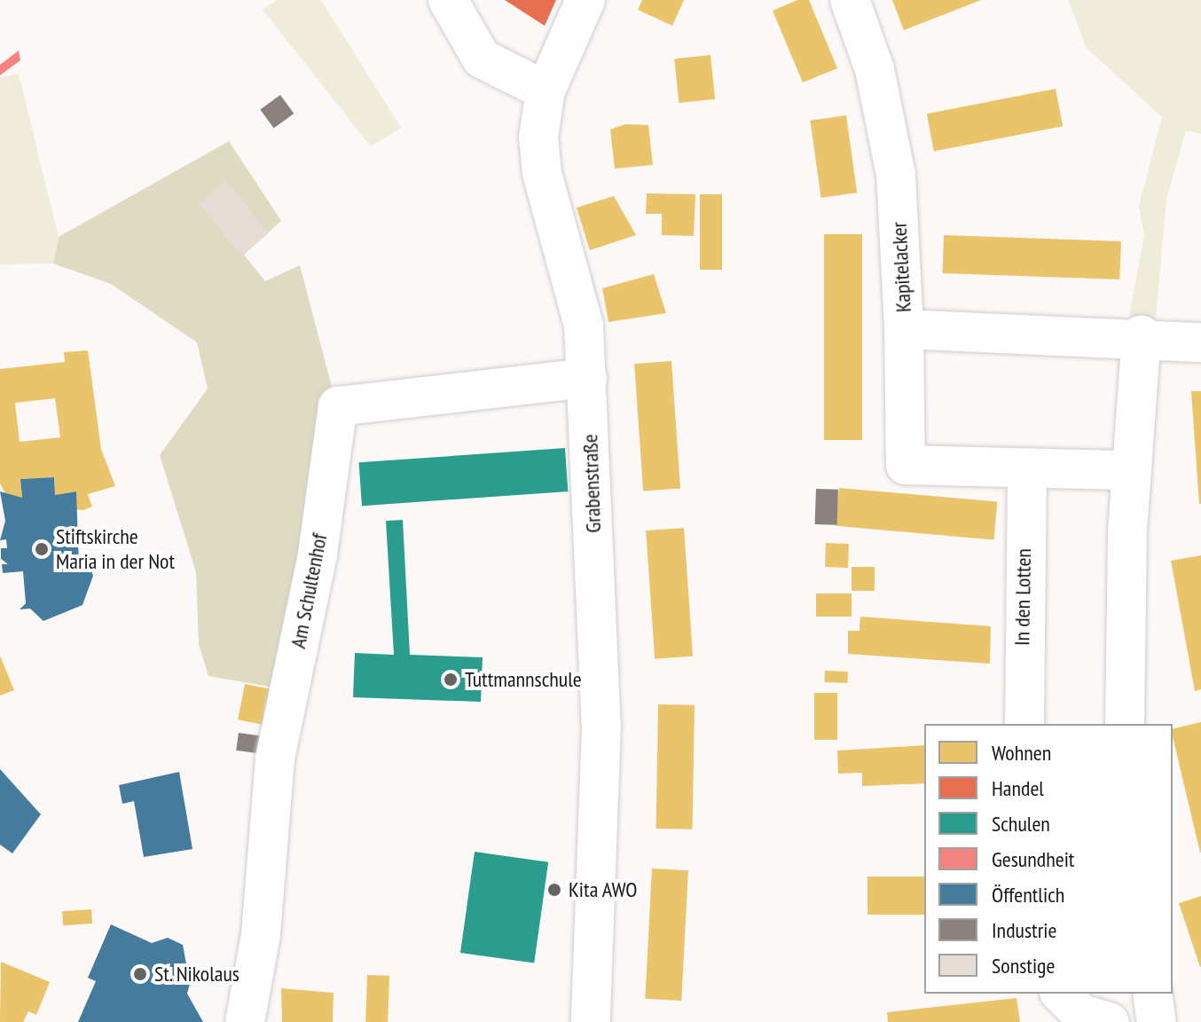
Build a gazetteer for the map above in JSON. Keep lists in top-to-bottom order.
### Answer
{
  "streets": {
    "street": [
      "Kapitelacker",
      "Grabenstraße",
      "Am Schultenhof",
      "In den Lotten"
    ]
  },
  "crossings": [
    ["Grabenstraße", "Am Schultenhof"]
  ],
  "places": [
    "Stiftskirche Maria in der Not",
    "Tuttmannschule",
    "Kita AWO",
    "St. Nikolaus"
  ],
  "legend": [
    "Wohnen",
    "Handel",
    "Schulen",
    "Gesundheit",
    "Öffentlich",
    "Industrie",
    "Sonstige"
  ]
}
